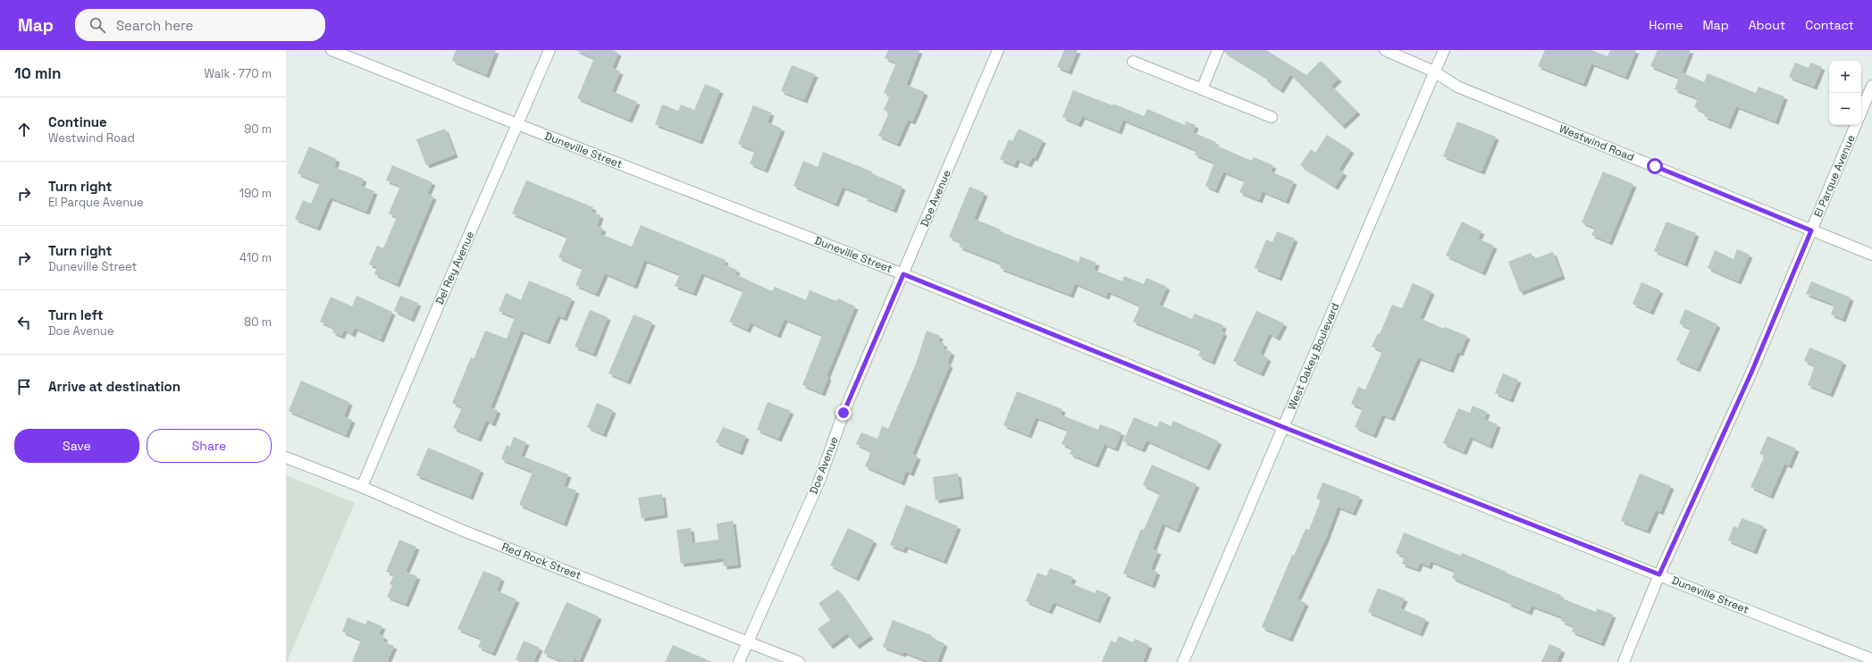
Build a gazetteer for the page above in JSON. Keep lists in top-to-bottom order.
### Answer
{
  "streets": {
    "street": [
      "Westwind Road",
      "Duneville Street",
      "El Parque Avenue",
      "Doe Avenue",
      "Del Rey Avenue",
      "West Oakey Boulevard",
      "Red Rock Street"
    ]
  },
  "crossings": [
    ["Westwind Road", "El Parque Avenue"],
    ["Westwind Road", "West Oakey Boulevard"],
    ["Duneville Street", "El Parque Avenue"],
    ["Duneville Street", "Doe Avenue"],
    ["Duneville Street", "Del Rey Avenue"],
    ["Duneville Street", "West Oakey Boulevard"],
    ["Doe Avenue", "Red Rock Street"],
    ["Del Rey Avenue", "Red Rock Street"]
  ],
  "page": {
    "header": "Map",
    "search": "Search here",
    "nav": [
      "Home",
      "Map",
      "About",
      "Contact"
    ],
    "heading": ["10 min", "Walk · 770 m"],
    "map_buttons": ["+", "−"],
    "list": [
      ["Continue", "Westwind Road", "90 m"],
      ["Turn right", "El Parque Avenue", "190 m"],
      ["Turn right", "Duneville Street", "410 m"],
      ["Turn left", "Doe Avenue", "80 m"],
      "Arrive at destination"
    ],
    "buttons": ["Save", "Share"]
  }
}
